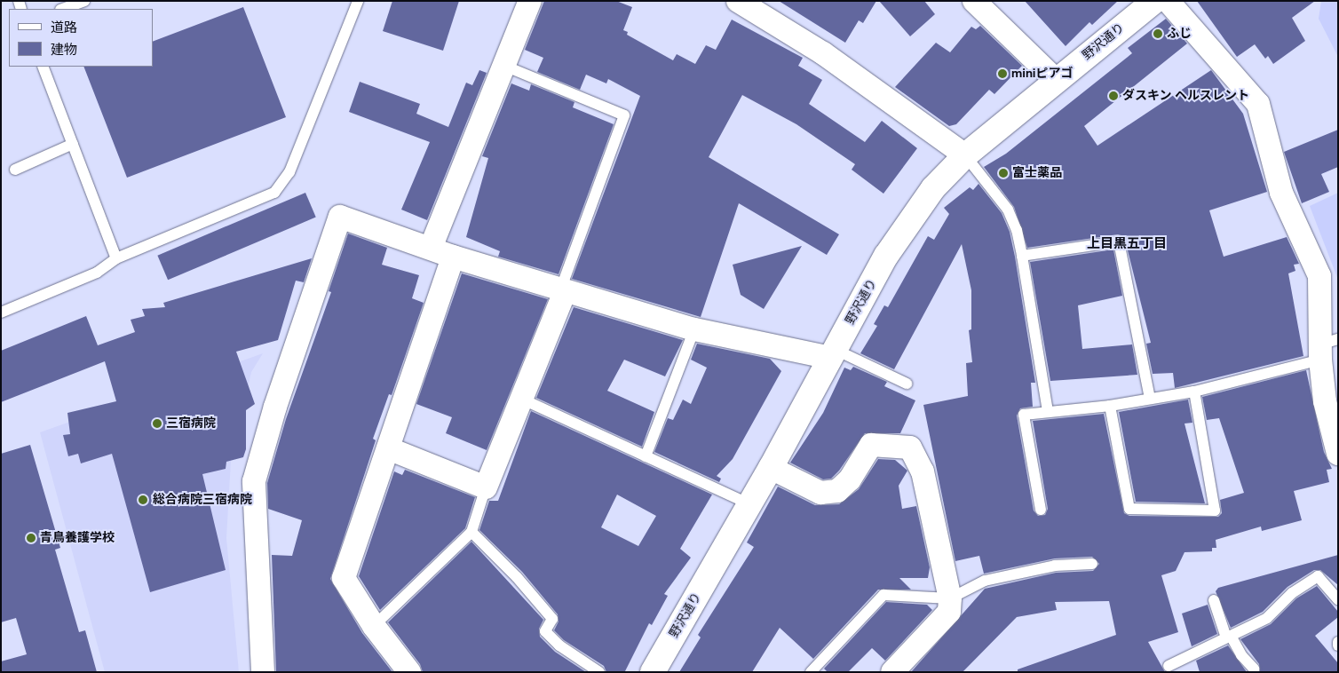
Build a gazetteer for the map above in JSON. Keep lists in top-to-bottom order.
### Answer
{
  "streets": {
    "street": ["野沢通り"]
  },
  "districts": ["上目黒五丁目"],
  "places": [
    "ふじ",
    "miniピアゴ",
    "ダスキン ヘルスレント",
    "富士薬品",
    "三宿病院",
    "総合病院三宿病院",
    "青鳥養護学校"
  ],
  "legend": ["道路", "建物"]
}
